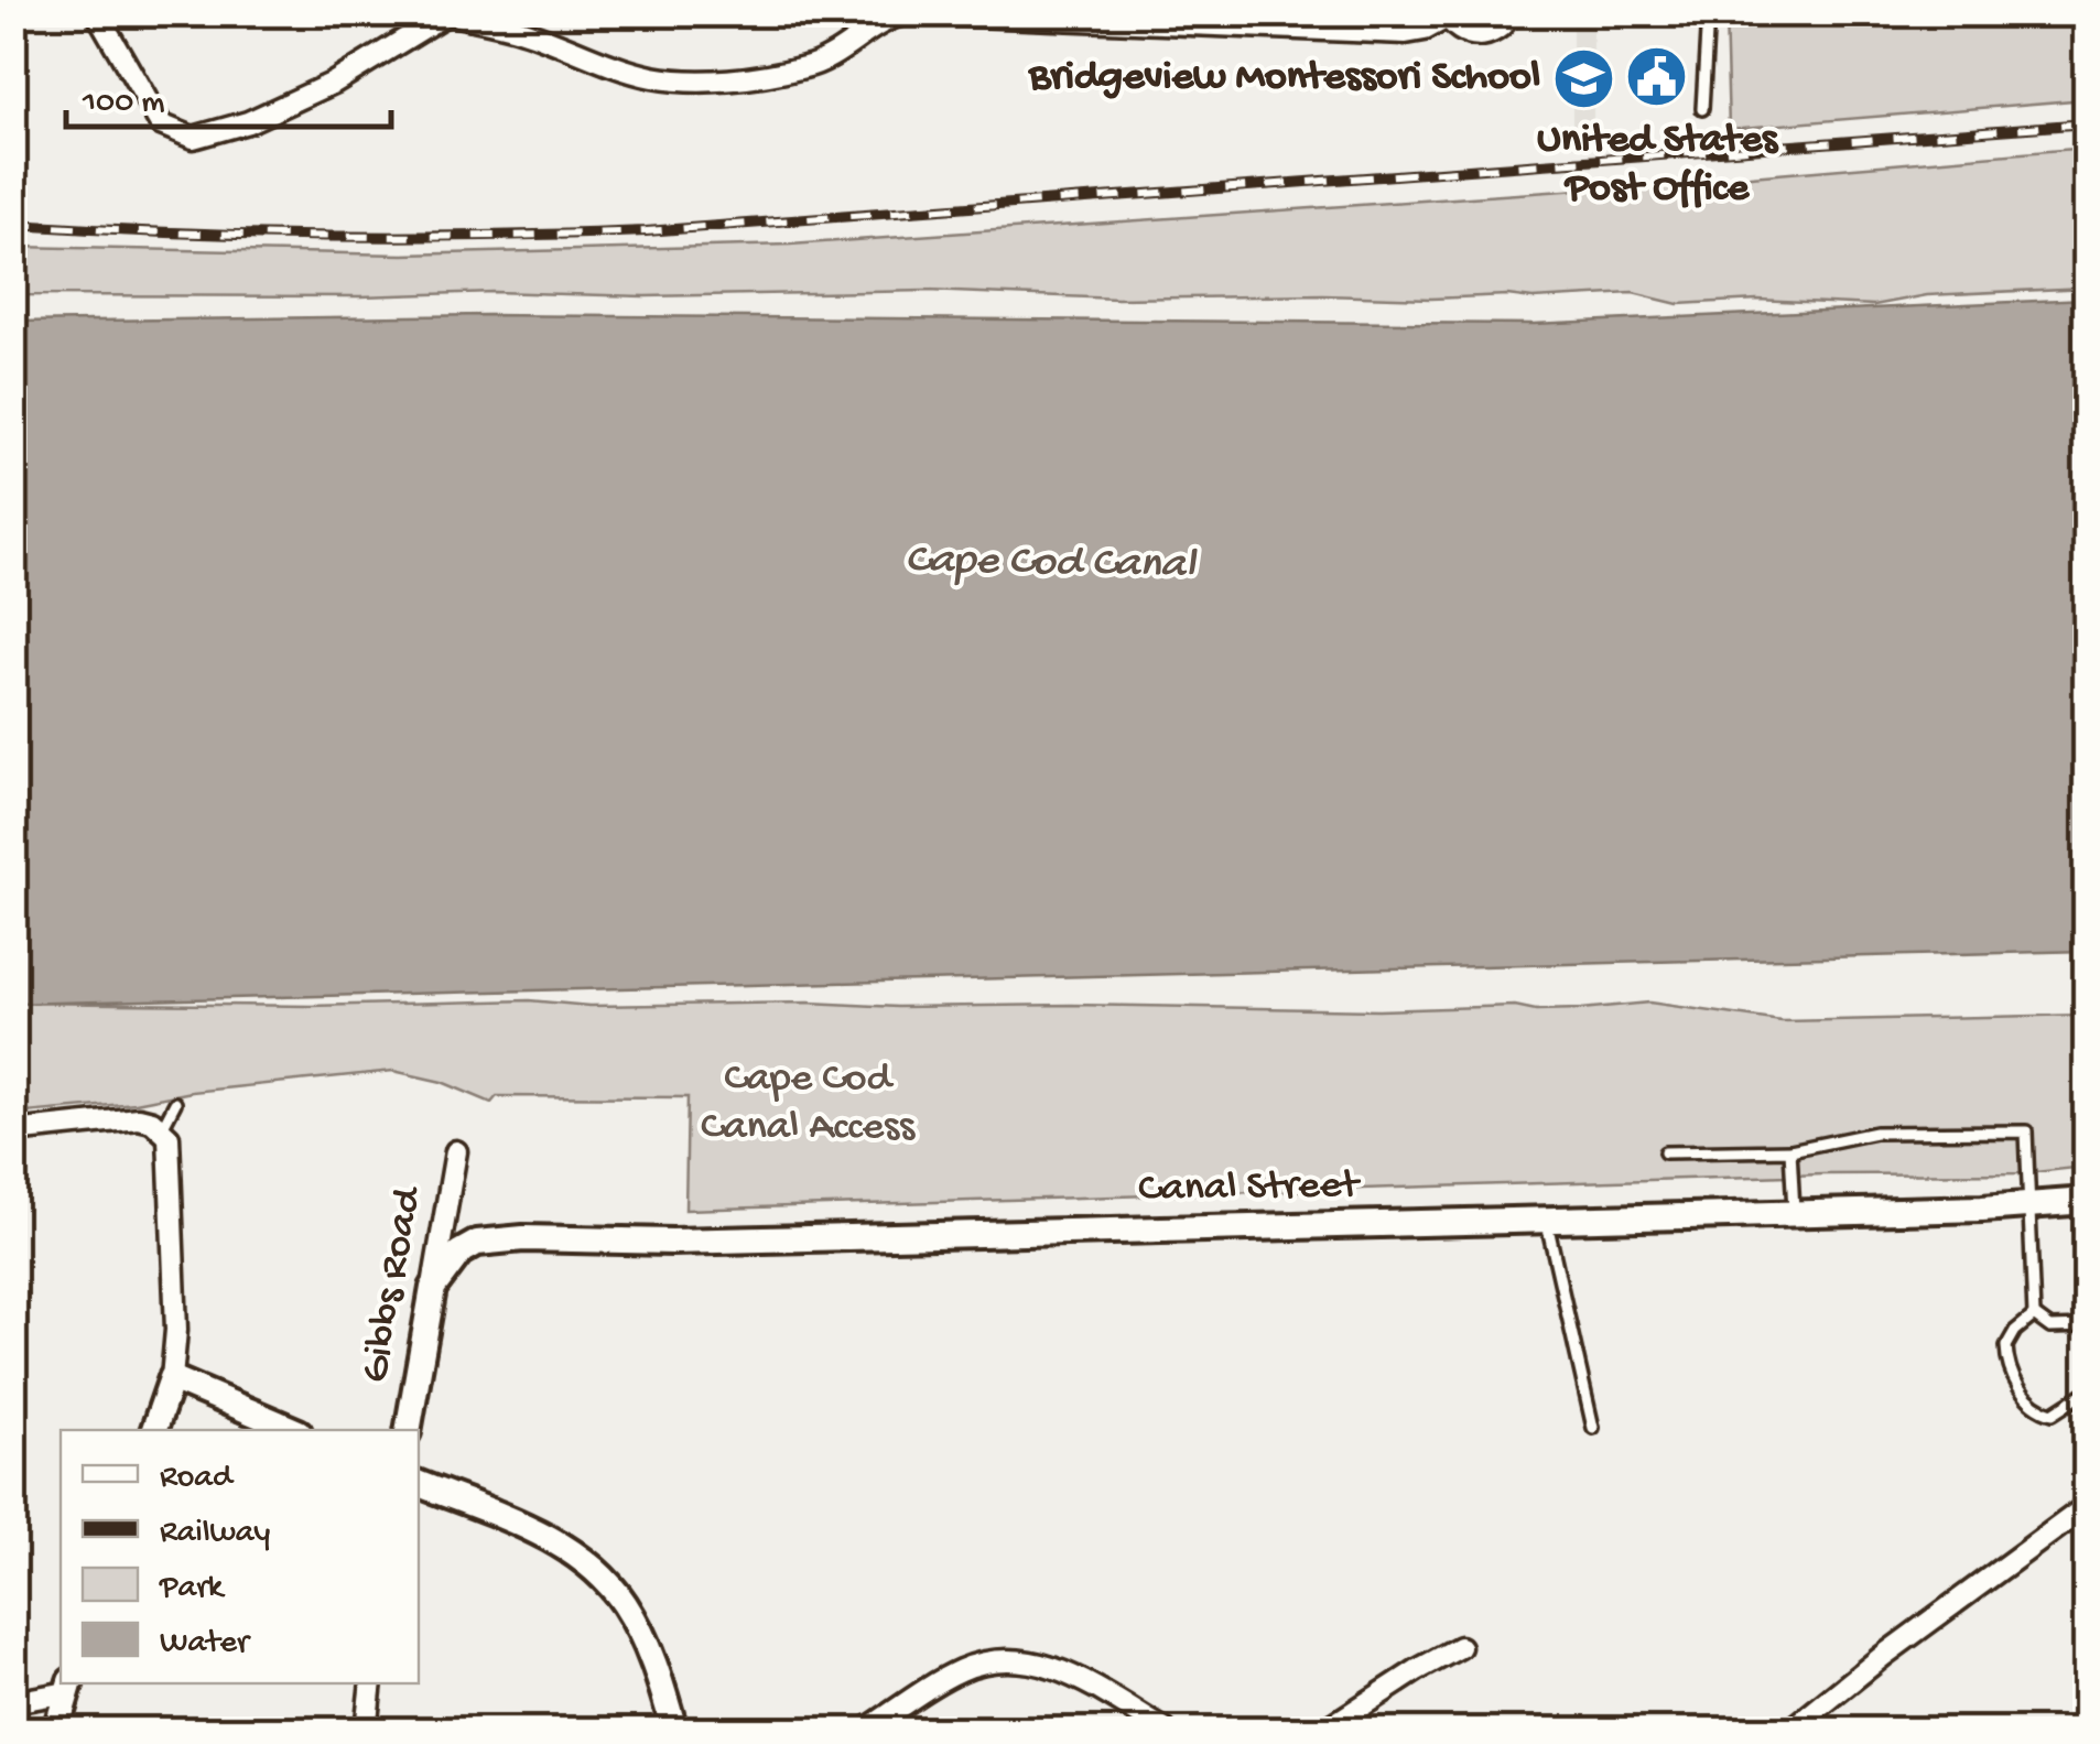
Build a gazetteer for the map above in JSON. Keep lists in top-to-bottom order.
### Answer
{
  "streets": {
    "street": ["Canal Street", "Gibbs Road"]
  },
  "crossings": [
    ["Canal Street", "Gibbs Road"]
  ],
  "water": ["Cape Cod Canal"],
  "parks": ["Cape Cod Canal Access"],
  "places": {
    "public building": ["United States Post Office"],
    "school or university": ["Bridgeview Montessori School"]
  },
  "legend": [
    "Road",
    "Railway",
    "Park",
    "Water"
  ],
  "scale_bar": "100 m"
}
